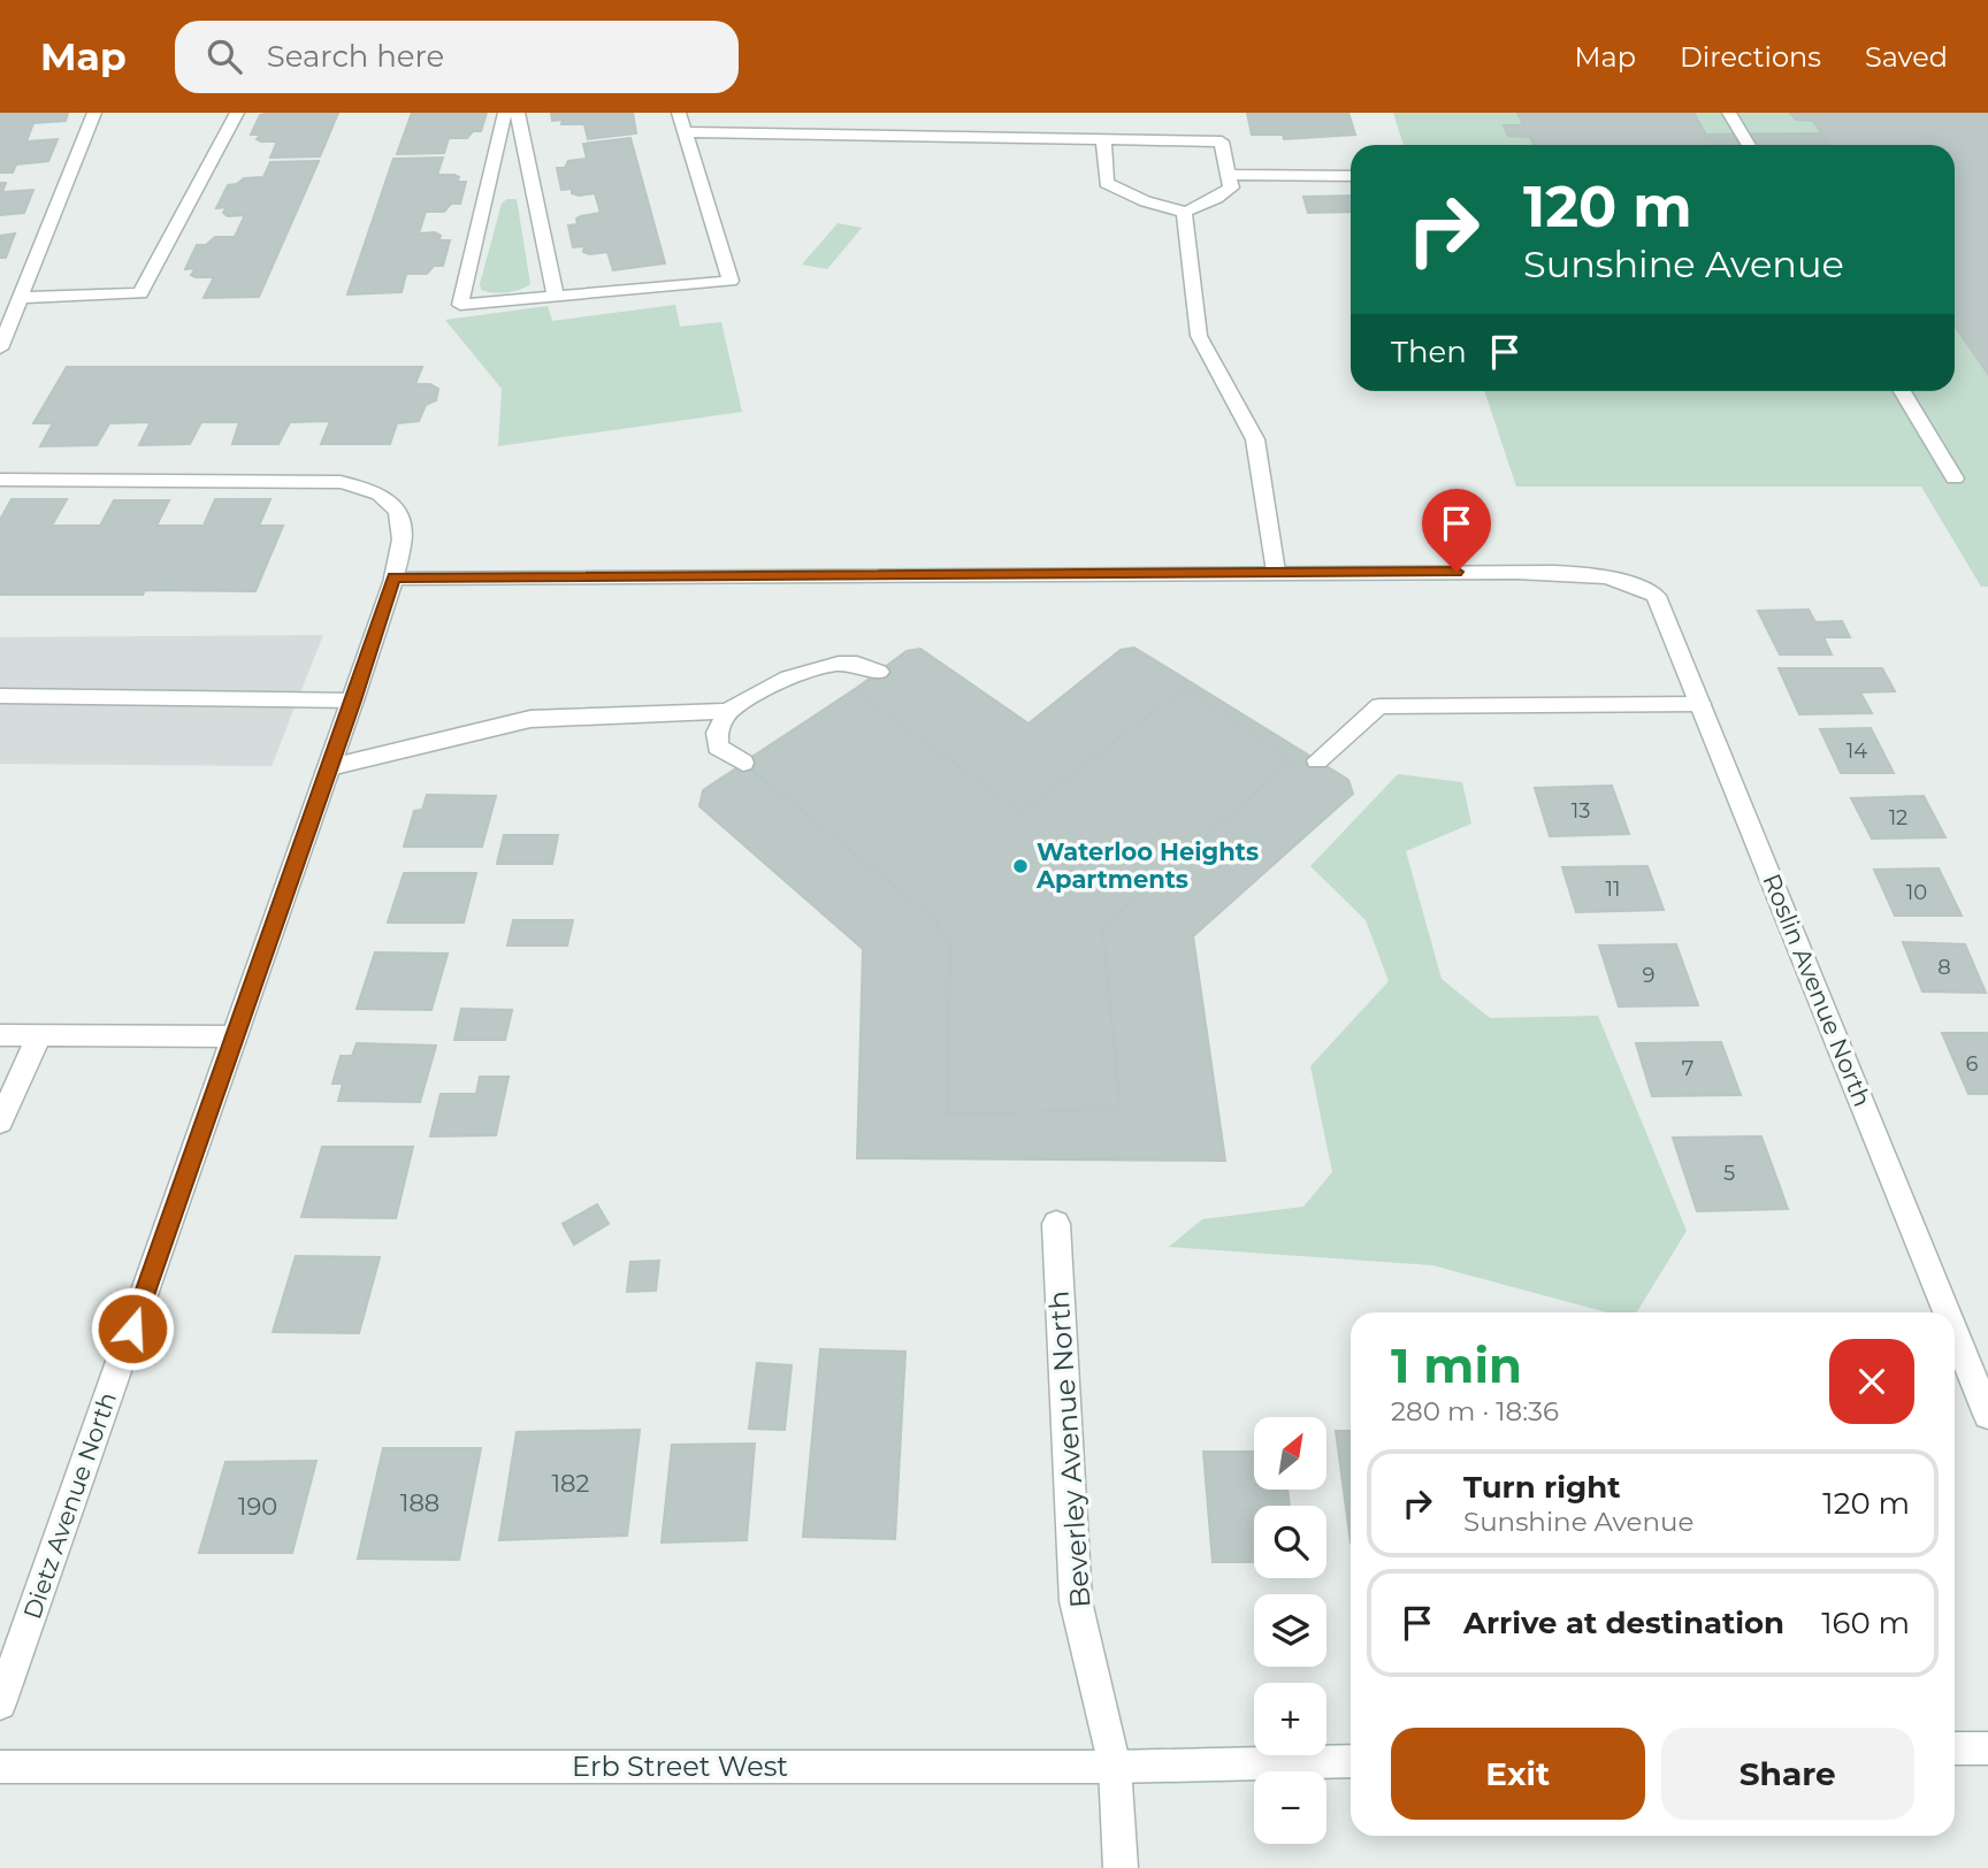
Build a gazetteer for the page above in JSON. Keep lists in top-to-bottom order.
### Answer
{
  "streets": {
    "street": [
      "Roslin Avenue North",
      "Beverley Avenue North",
      "Dietz Avenue North",
      "Erb Street West"
    ]
  },
  "crossings": [
    ["Beverley Avenue North", "Erb Street West"]
  ],
  "places": ["Waterloo Heights Apartments"],
  "house_numbers": [
    "14",
    "13",
    "12",
    "11",
    "10",
    "8",
    "9",
    "6",
    "7",
    "5",
    "182",
    "188",
    "190"
  ],
  "north": "top right",
  "page": {
    "header": "Map",
    "search": "Search here",
    "nav": ["Map", "Directions", "Saved"],
    "turn": ["120 m", "Sunshine Avenue"],
    "then": "Then",
    "heading": ["1 min", "280 m · 18:36"],
    "map_buttons": ["+", "−"],
    "list": [
      {
        "name": "Turn right",
        "note": "Sunshine Avenue",
        "value": "120 m"
      },
      {
        "name": "Arrive at destination",
        "value": "160 m"
      }
    ],
    "buttons": ["Exit", "Share"]
  }
}
